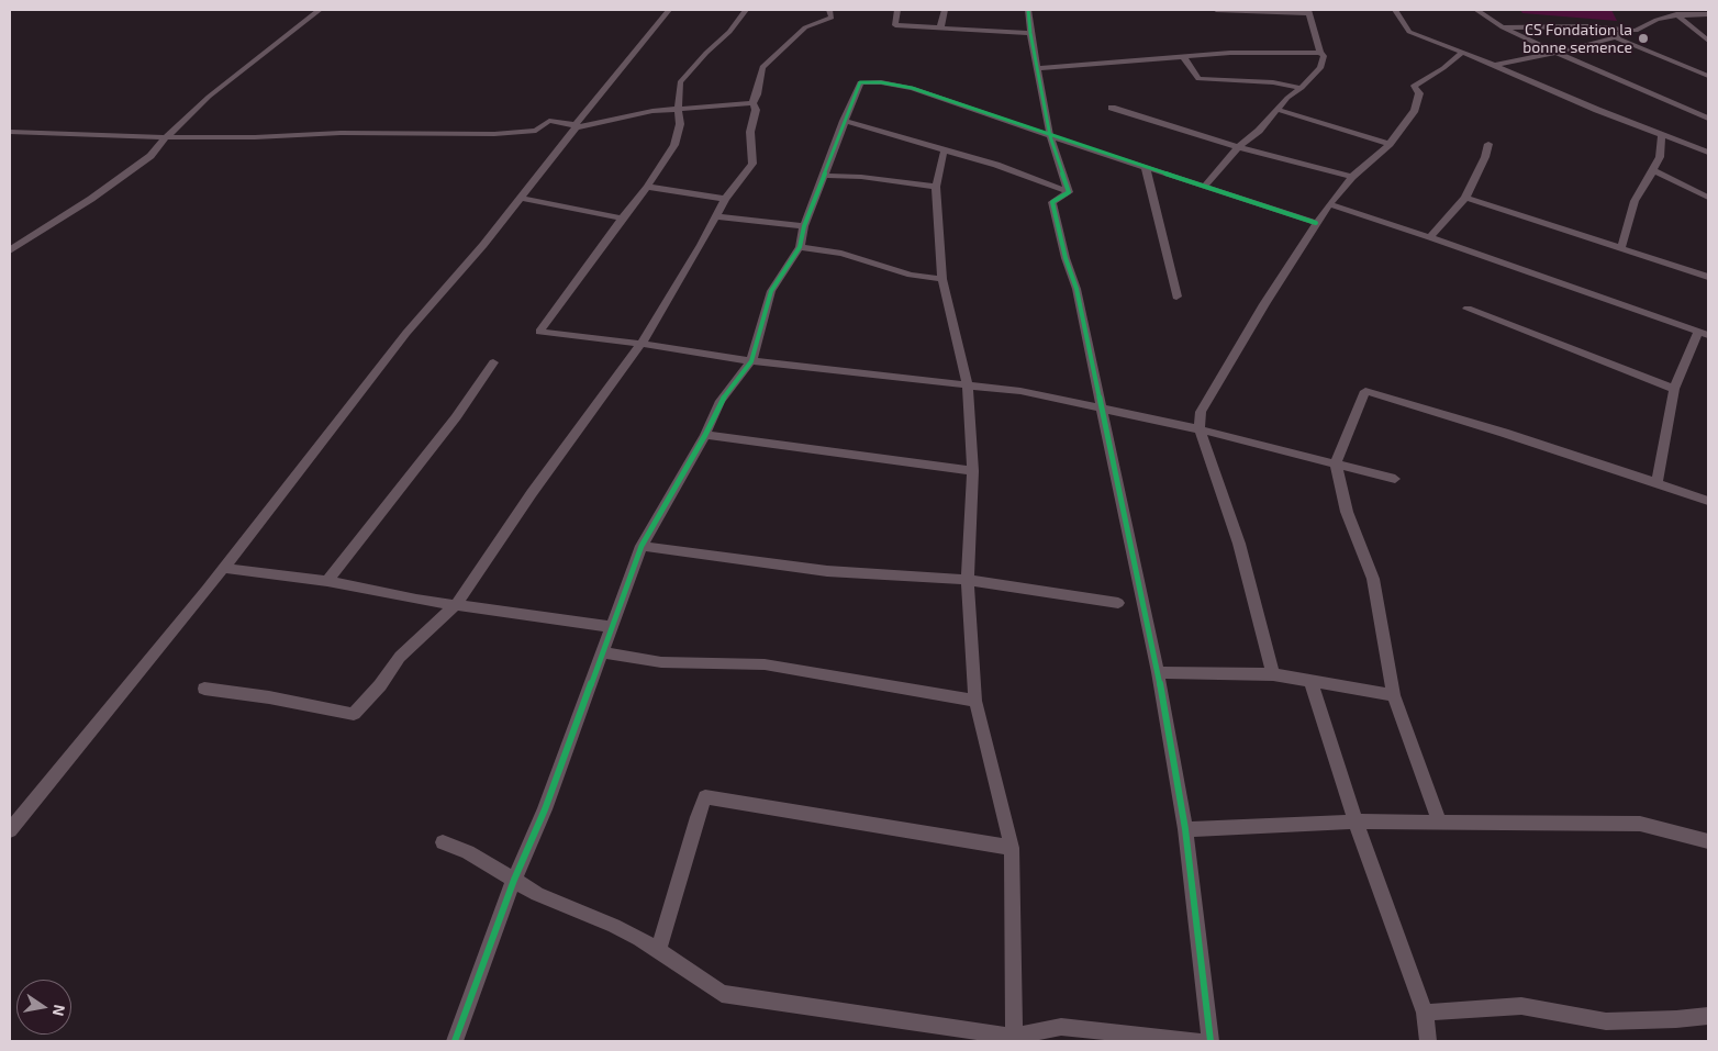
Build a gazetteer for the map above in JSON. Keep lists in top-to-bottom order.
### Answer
{
  "places": ["CS Fondation la bonne semence"],
  "north": "right"
}
